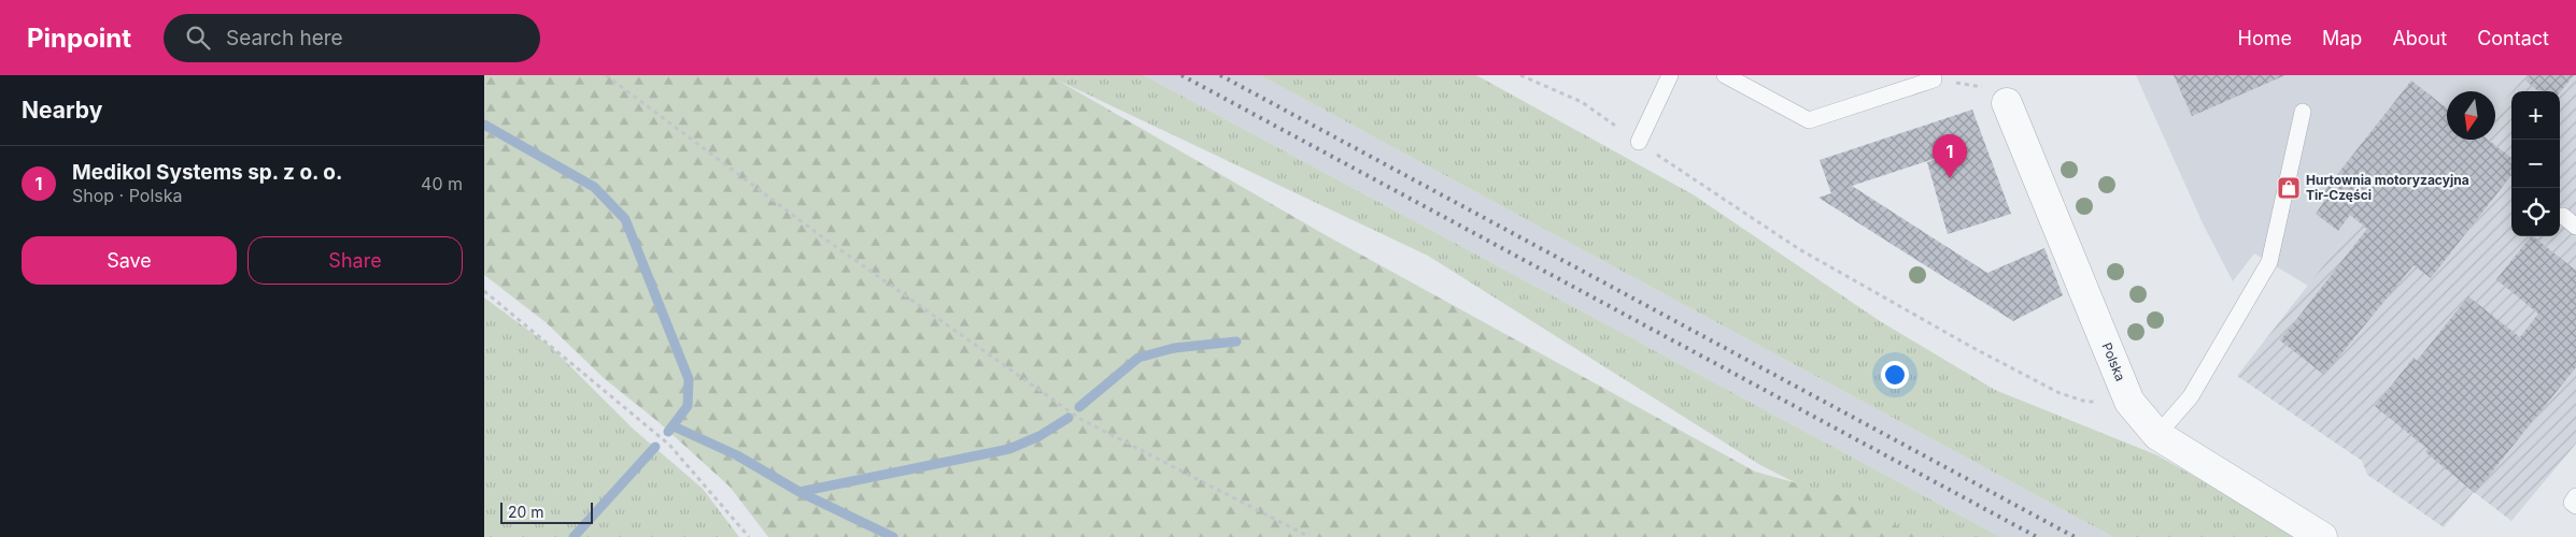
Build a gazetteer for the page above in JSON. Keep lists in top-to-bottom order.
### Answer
{
  "streets": {
    "street": ["Polska"]
  },
  "places": {
    "shop": ["Hurtownia motoryzacyjna Tir-Części"]
  },
  "scale_bar": "20 m",
  "north": "bottom",
  "page": {
    "header": "Pinpoint",
    "search": "Search here",
    "nav": [
      "Home",
      "Map",
      "About",
      "Contact"
    ],
    "heading": "Nearby",
    "map_buttons": ["+", "−"],
    "pins": "1",
    "list": [
      {
        "mark": "1",
        "name": "Medikol Systems sp. z o. o.",
        "note": "Shop · Polska",
        "value": "40 m"
      }
    ],
    "buttons": ["Save", "Share"],
    "scale": "20 m"
  }
}
